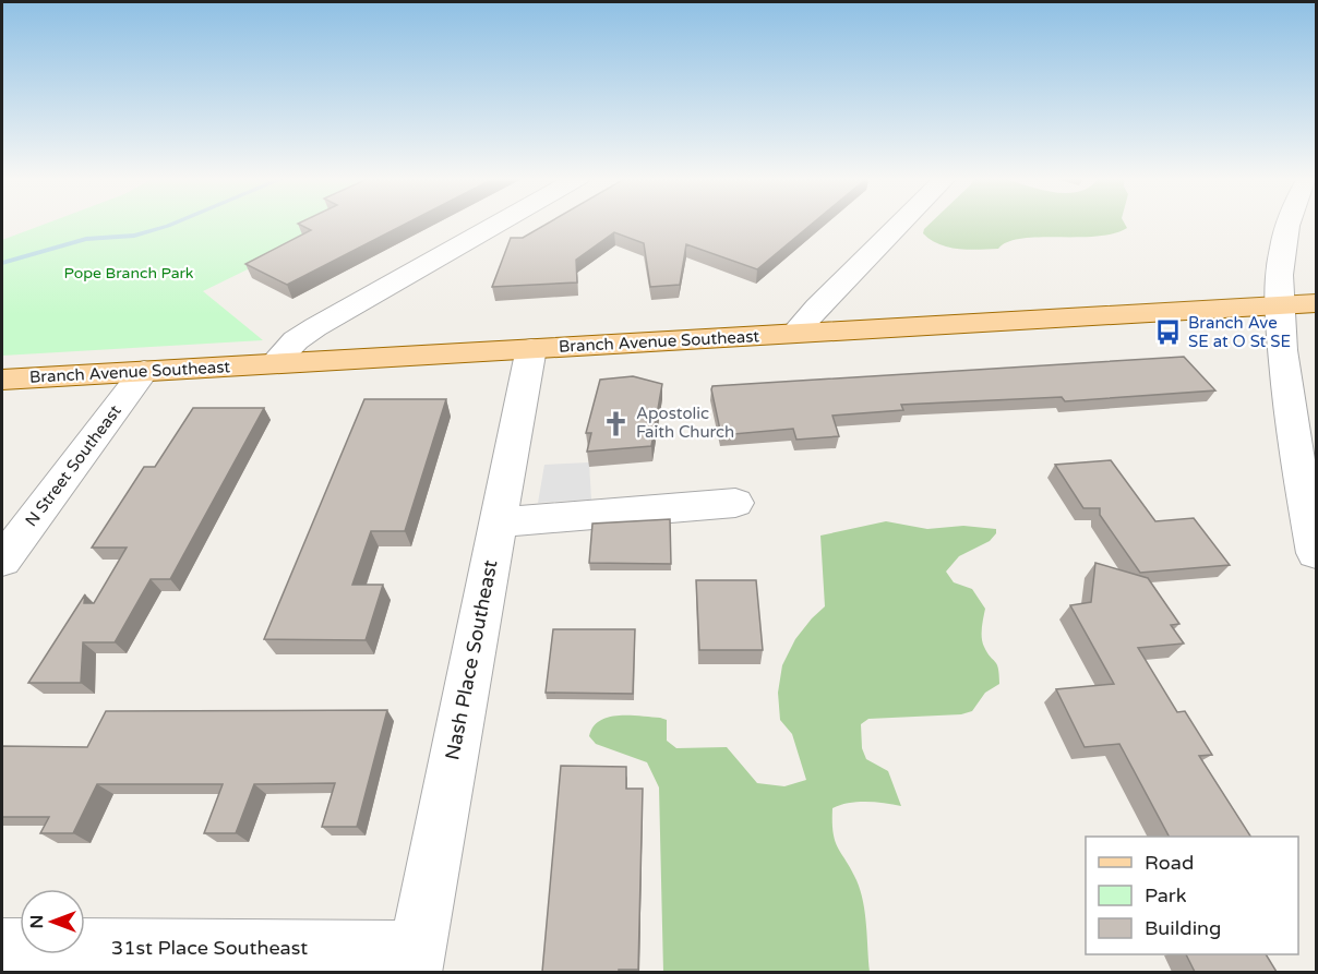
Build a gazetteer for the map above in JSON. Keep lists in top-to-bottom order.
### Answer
{
  "streets": {
    "main road": ["Branch Avenue Southeast"],
    "street": ["N Street Southeast", "Nash Place Southeast", "31st Place Southeast"]
  },
  "crossings": [
    ["Branch Avenue Southeast", "N Street Southeast"],
    ["Branch Avenue Southeast", "Nash Place Southeast"],
    ["Nash Place Southeast", "31st Place Southeast"]
  ],
  "parks": ["Pope Branch Park"],
  "places": {
    "bus stop": ["Branch Ave SE at O St SE"],
    "church": ["Apostolic Faith Church"]
  },
  "legend": ["Road", "Park", "Building"],
  "north": "left"
}
